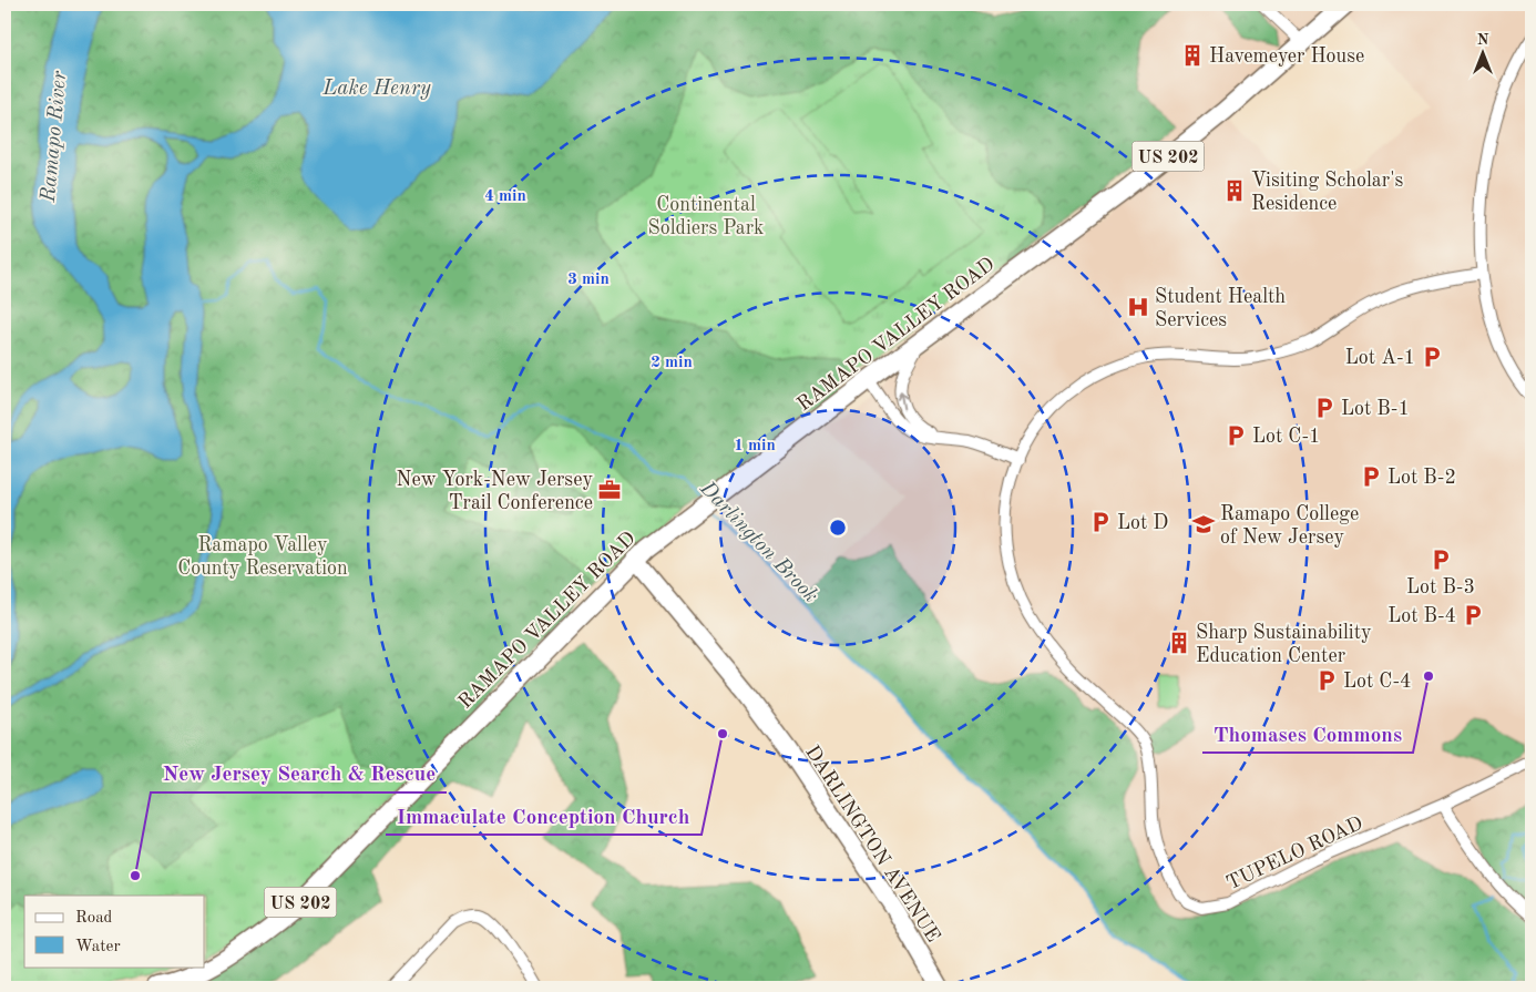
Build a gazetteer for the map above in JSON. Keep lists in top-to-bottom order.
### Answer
{
  "streets": {
    "main road": ["US 202", "RAMAPO VALLEY ROAD", "DARLINGTON AVENUE"],
    "street": ["TUPELO ROAD"]
  },
  "crossings": [
    ["RAMAPO VALLEY ROAD", "DARLINGTON AVENUE"]
  ],
  "water": ["Lake Henry", "Ramapo River", "Darlington Brook"],
  "parks": ["Continental Soldiers Park", "Ramapo Valley County Reservation"],
  "places": {
    "building": ["Havemeyer House", "Visiting Scholar's Residence", "Sharp Sustainability Education Center"],
    "hospital": ["Student Health Services"],
    "parking": [
      "Lot A-1",
      "Lot B-1",
      "Lot C-1",
      "Lot B-2",
      "Lot D",
      "Lot B-3",
      "Lot B-4",
      "Lot C-4"
    ],
    "office": ["New York-New Jersey Trail Conference"],
    "school or university": ["Ramapo College of New Jersey"],
    "other": ["Thomases Commons", "Immaculate Conception Church", "New Jersey Search & Rescue"]
  },
  "legend": ["Road", "Water"],
  "north": "top",
  "rings": [
    "4 min",
    "3 min",
    "2 min",
    "1 min"
  ]
}
